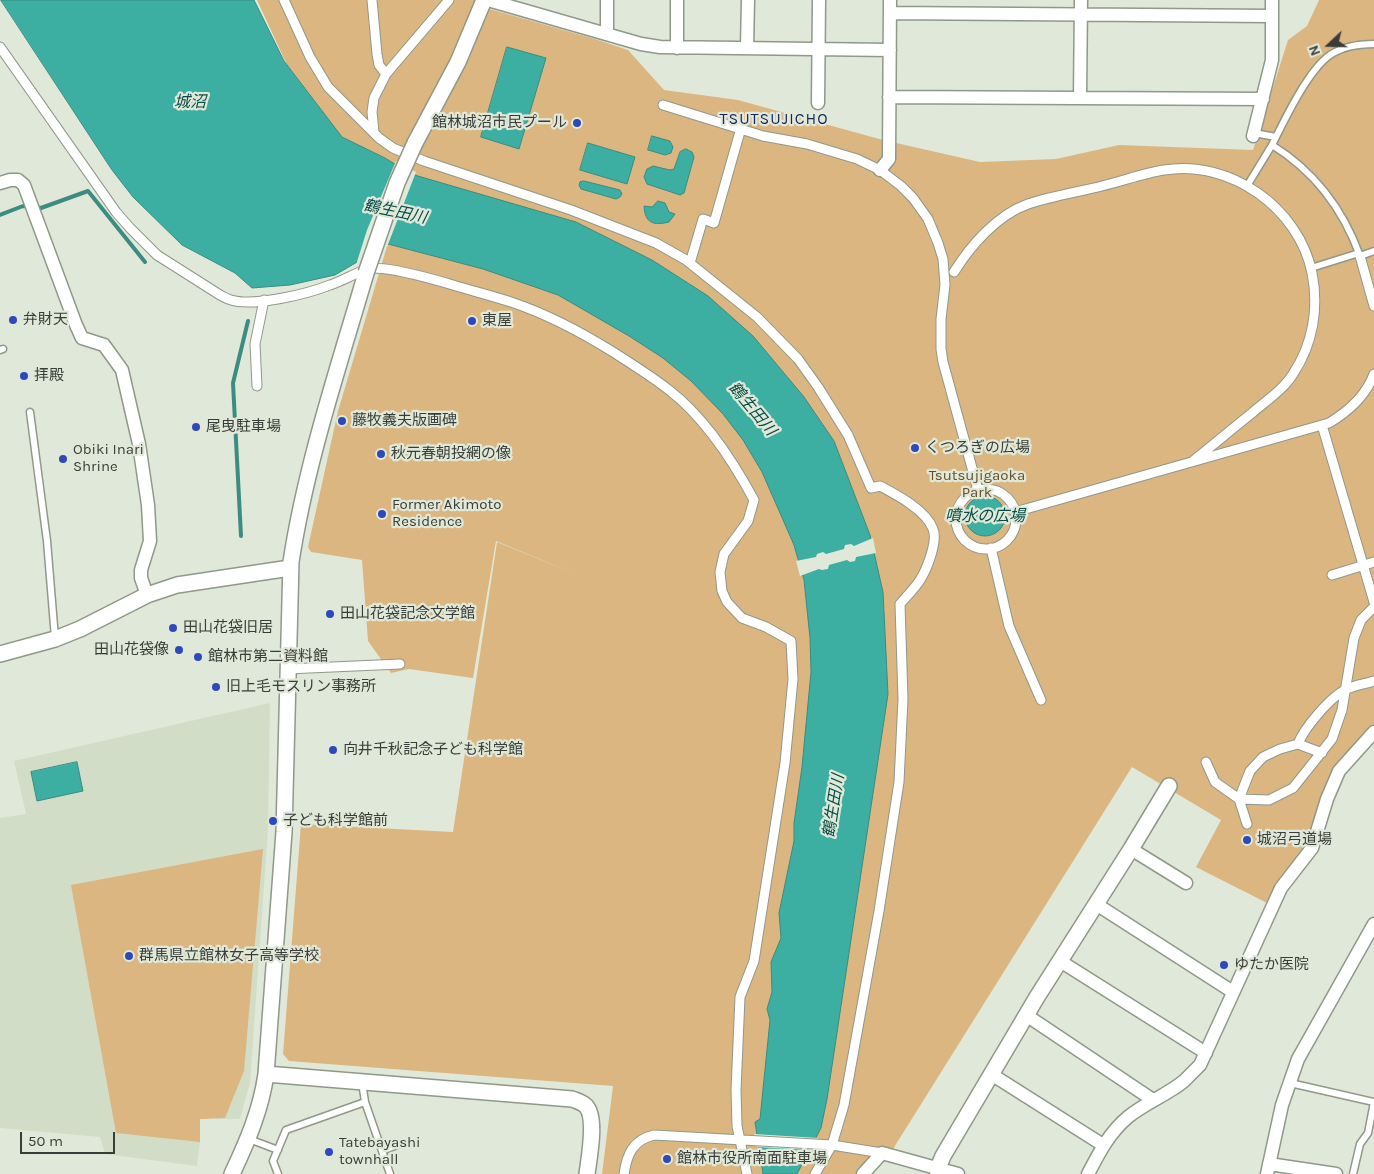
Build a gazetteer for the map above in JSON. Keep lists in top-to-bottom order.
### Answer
{
  "districts": ["TSUTSUJICHO"],
  "water": ["城沼", "鶴生田川", "噴水の広場"],
  "parks": ["Tsutsujigaoka Park"],
  "places": [
    "館林城沼市民プール",
    "弁財天",
    "東屋",
    "拝殿",
    "藤牧義夫版画碑",
    "尾曳駐車場",
    "くつろぎの広場",
    "秋元春朝投網の像",
    "Obiki Inari Shrine",
    "Former Akimoto Residence",
    "田山花袋記念文学館",
    "田山花袋旧居",
    "田山花袋像",
    "館林市第二資料館",
    "旧上毛モスリン事務所",
    "向井千秋記念子ども科学館",
    "子ども科学館前",
    "城沼弓道場",
    "群馬県立館林女子高等学校",
    "ゆたか医院",
    "Tatebayashi townhall",
    "館林市役所南面駐車場"
  ],
  "scale_bar": "50 m",
  "north": "left"
}
